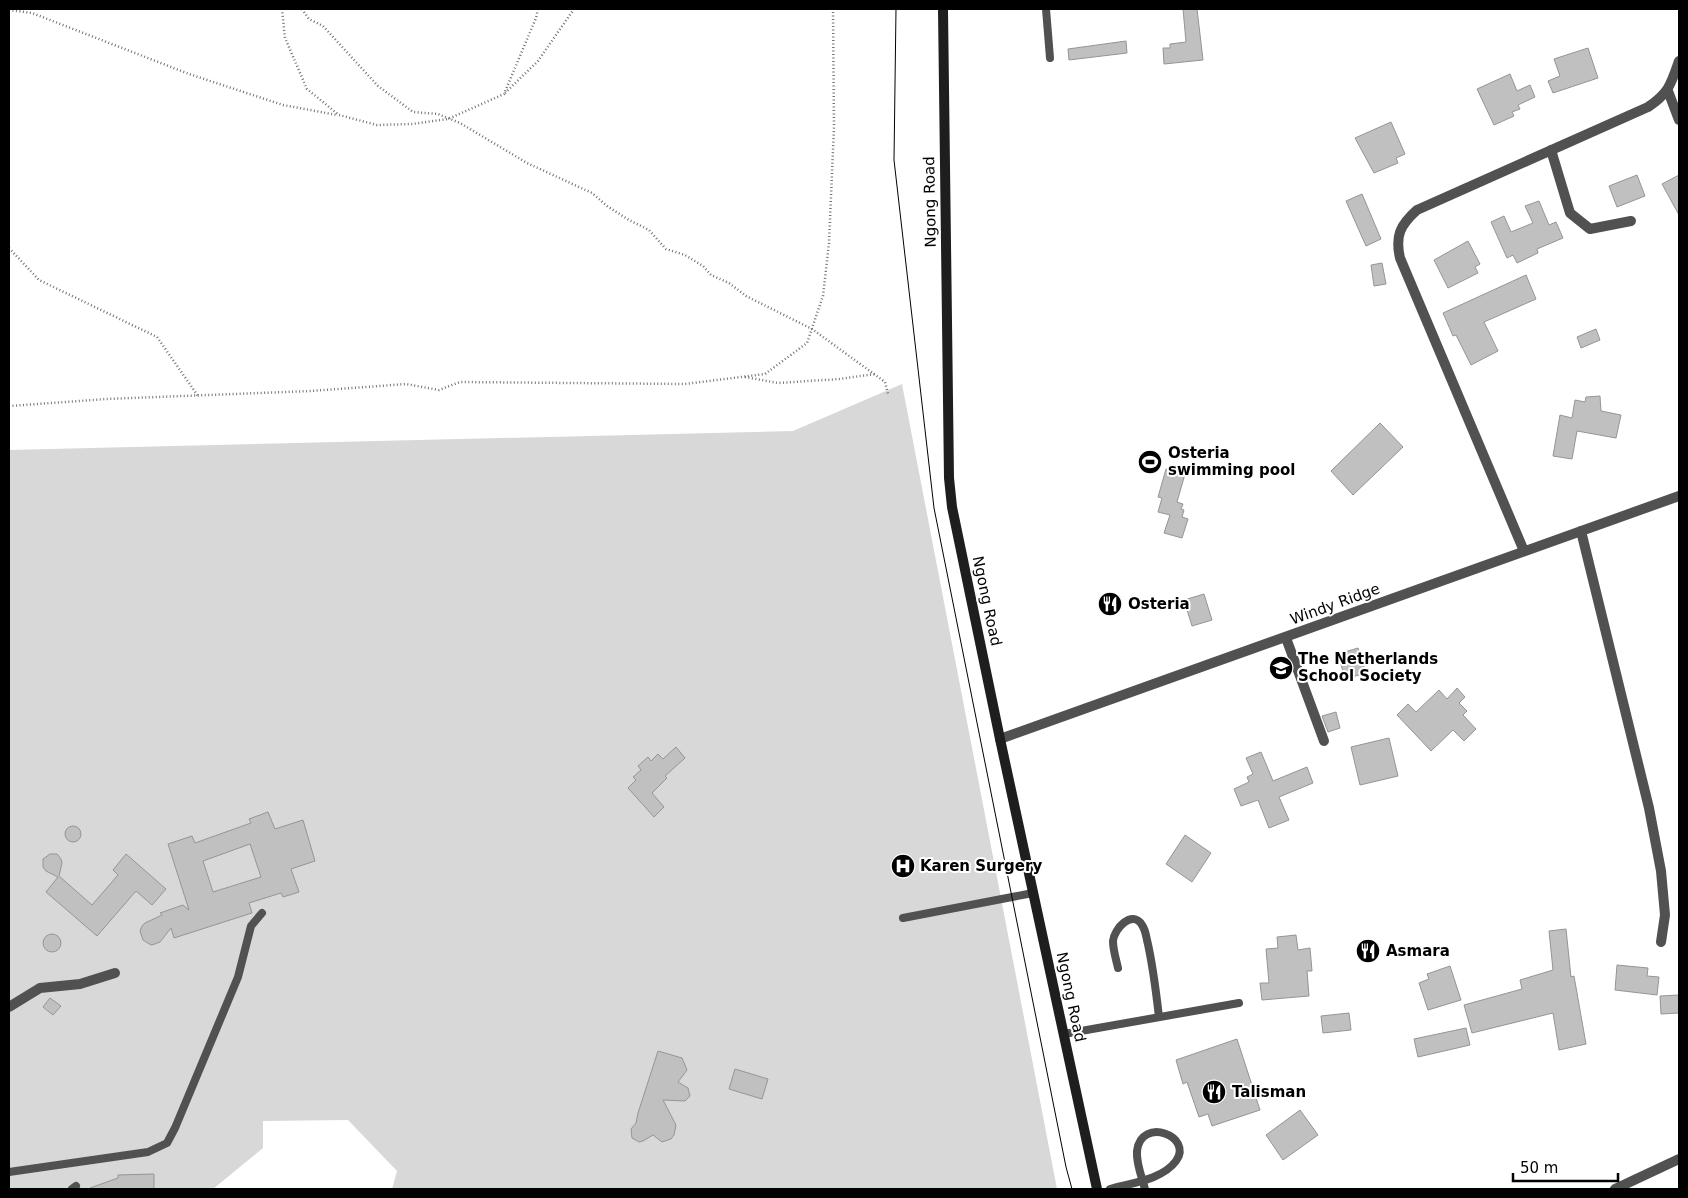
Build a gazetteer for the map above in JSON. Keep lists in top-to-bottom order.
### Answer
{
  "streets": {
    "main road": ["Ngong Road"],
    "street": ["Windy Ridge"]
  },
  "crossings": [
    ["Ngong Road", "Windy Ridge"]
  ],
  "places": {
    "sports": ["Osteria swimming pool"],
    "restaurant": ["Osteria", "Asmara", "Talisman"],
    "school or university": ["The Netherlands School Society"],
    "hospital": ["Karen Surgery"]
  },
  "scale_bar": "50 m"
}
